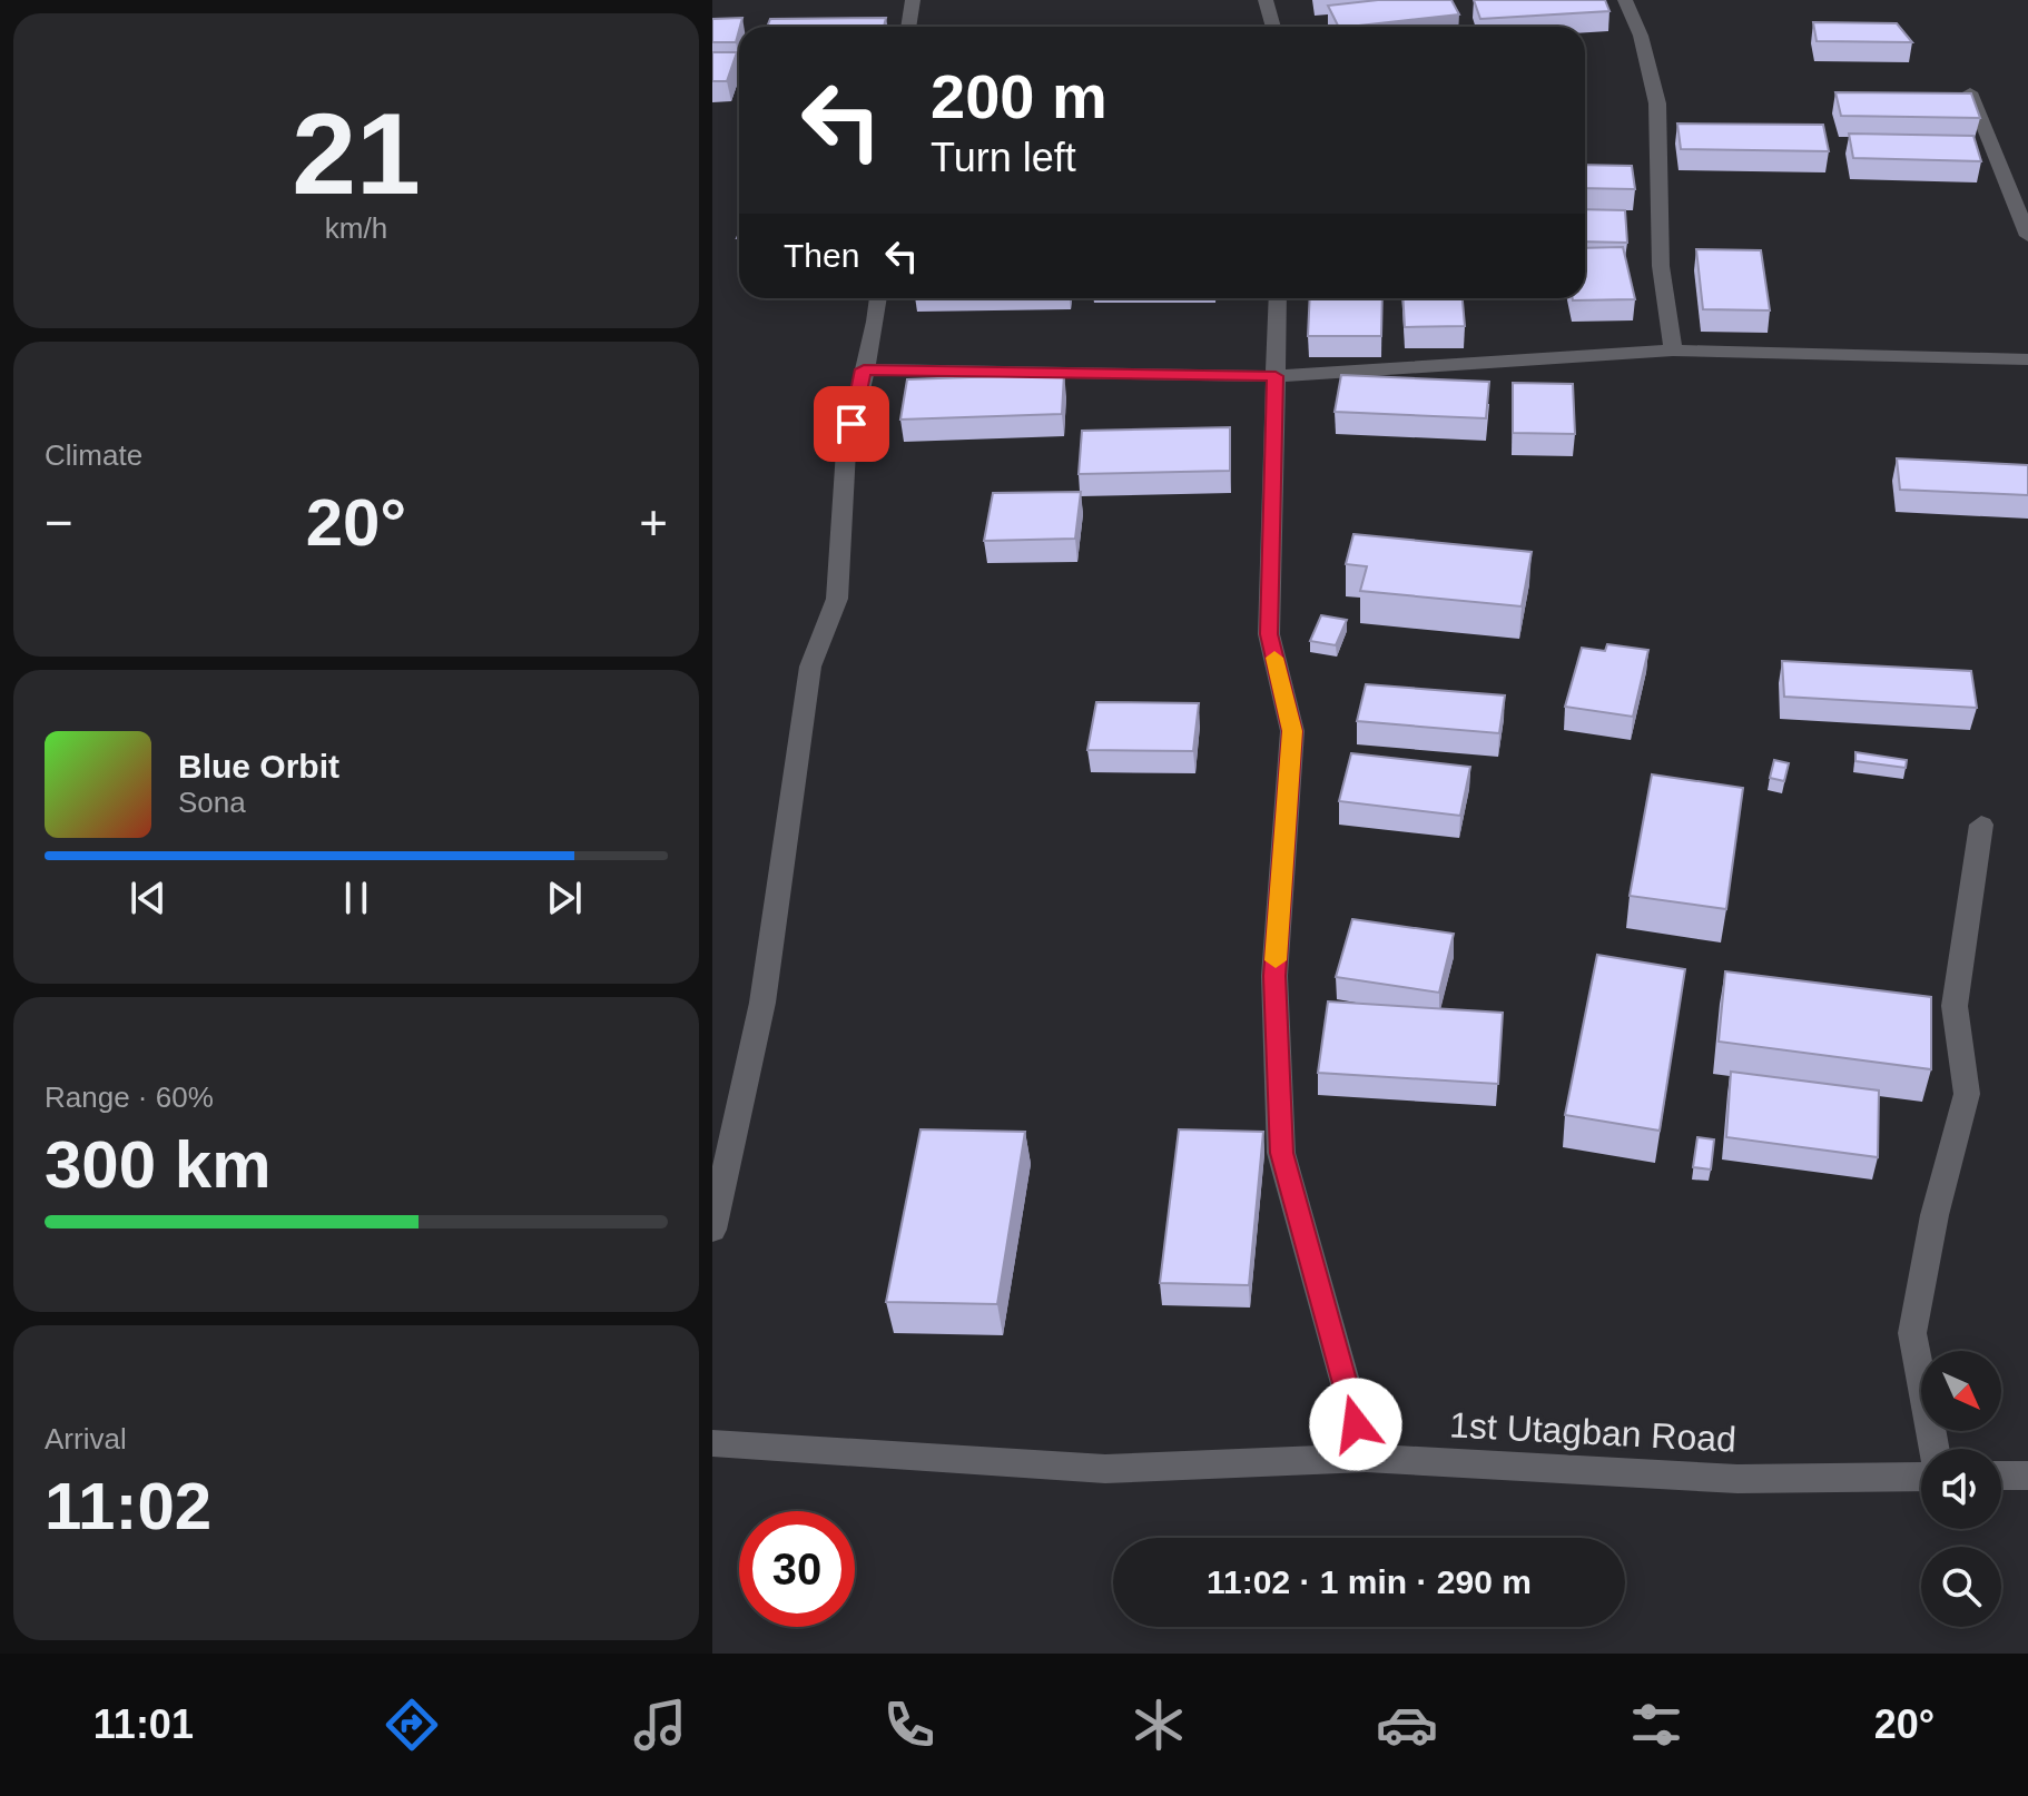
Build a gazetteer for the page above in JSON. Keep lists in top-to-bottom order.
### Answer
{
  "streets": {
    "street": ["1st Utagban Road"]
  },
  "north": "bottom right",
  "page": {
    "tile": [
      ["21", "km/h"],
      "Climate",
      ["Range · 60%", "300 km"],
      ["Arrival", "11:02"]
    ],
    "turn": ["200 m", "Turn left"],
    "then": "Then",
    "heat": ["−", "20°", "+"],
    "song": ["Blue Orbit", "Sona"],
    "limit": "30",
    "trip": "11:02 · 1 min · 290 m",
    "tabs": ["11:01", "20°"]
  }
}
